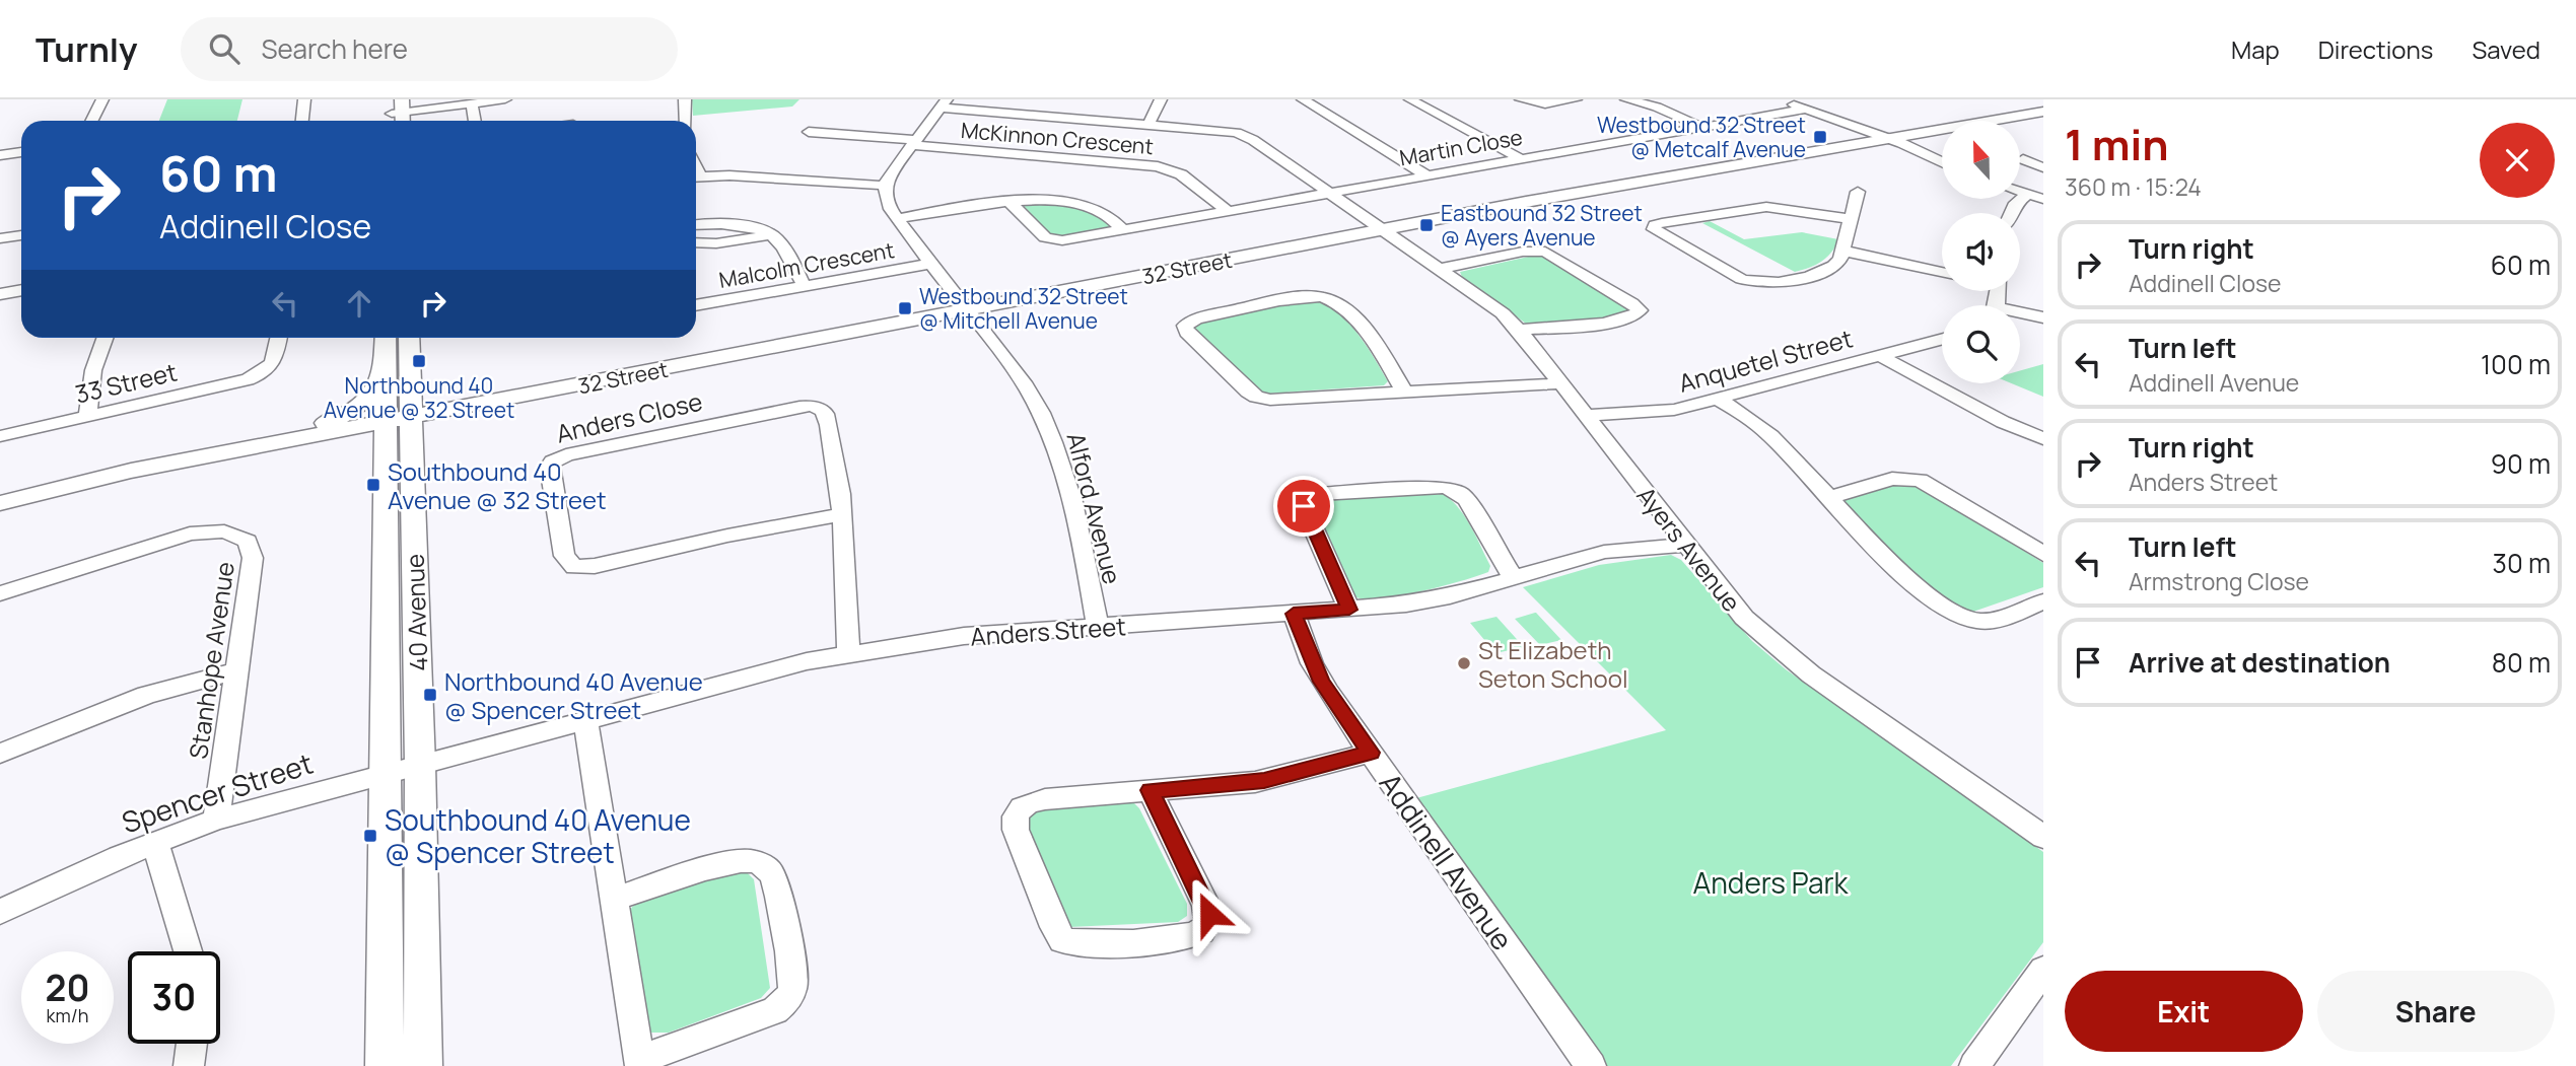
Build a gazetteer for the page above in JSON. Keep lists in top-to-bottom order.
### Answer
{
  "streets": {
    "main road": ["32 Street", "40 Avenue"],
    "street": [
      "McKinnon Crescent",
      "Martin Close",
      "Malcolm Crescent",
      "Anquetel Street",
      "33 Street",
      "Anders Close",
      "Alford Avenue",
      "Ayers Avenue",
      "Anders Street",
      "Stanhope Avenue",
      "Spencer Street",
      "Addinell Avenue"
    ]
  },
  "crossings": [
    ["McKinnon Crescent", "Martin Close"],
    ["Martin Close", "Ayers Avenue"],
    ["Malcolm Crescent", "Alford Avenue"],
    ["32 Street", "Alford Avenue"],
    ["32 Street", "Ayers Avenue"],
    ["32 Street", "40 Avenue"],
    ["Anquetel Street", "Ayers Avenue"],
    ["Anders Close", "Anders Street"],
    ["Alford Avenue", "Anders Street"],
    ["Ayers Avenue", "Anders Street"],
    ["40 Avenue", "Anders Street"],
    ["40 Avenue", "Spencer Street"],
    ["Anders Street", "Spencer Street"],
    ["Anders Street", "Addinell Avenue"],
    ["Stanhope Avenue", "Spencer Street"]
  ],
  "parks": ["Anders Park"],
  "places": {
    "transit": [
      "Westbound 32 Street @ Metcalf Avenue",
      "Eastbound 32 Street @ Ayers Avenue",
      "Westbound 32 Street @ Mitchell Avenue",
      "Northbound 40 Avenue @ 32 Street",
      "Southbound 40 Avenue @ 32 Street",
      "Northbound 40 Avenue @ Spencer Street",
      "Southbound 40 Avenue @ Spencer Street"
    ],
    "other": ["St Elizabeth Seton School"]
  },
  "north": "top",
  "page": {
    "header": "Turnly",
    "search": "Search here",
    "nav": ["Map", "Directions", "Saved"],
    "heading": ["1 min", "360 m · 15:24"],
    "turn": ["60 m", "Addinell Close"],
    "list": [
      {
        "name": "Turn right",
        "note": "Addinell Close",
        "value": "60 m"
      },
      {
        "name": "Turn left",
        "note": "Addinell Avenue",
        "value": "100 m"
      },
      {
        "name": "Turn right",
        "note": "Anders Street",
        "value": "90 m"
      },
      {
        "name": "Turn left",
        "note": "Armstrong Close",
        "value": "30 m"
      },
      {
        "name": "Arrive at destination",
        "value": "80 m"
      }
    ],
    "speed": "20 km/h",
    "limit": "30",
    "buttons": ["Exit", "Share"]
  }
}
